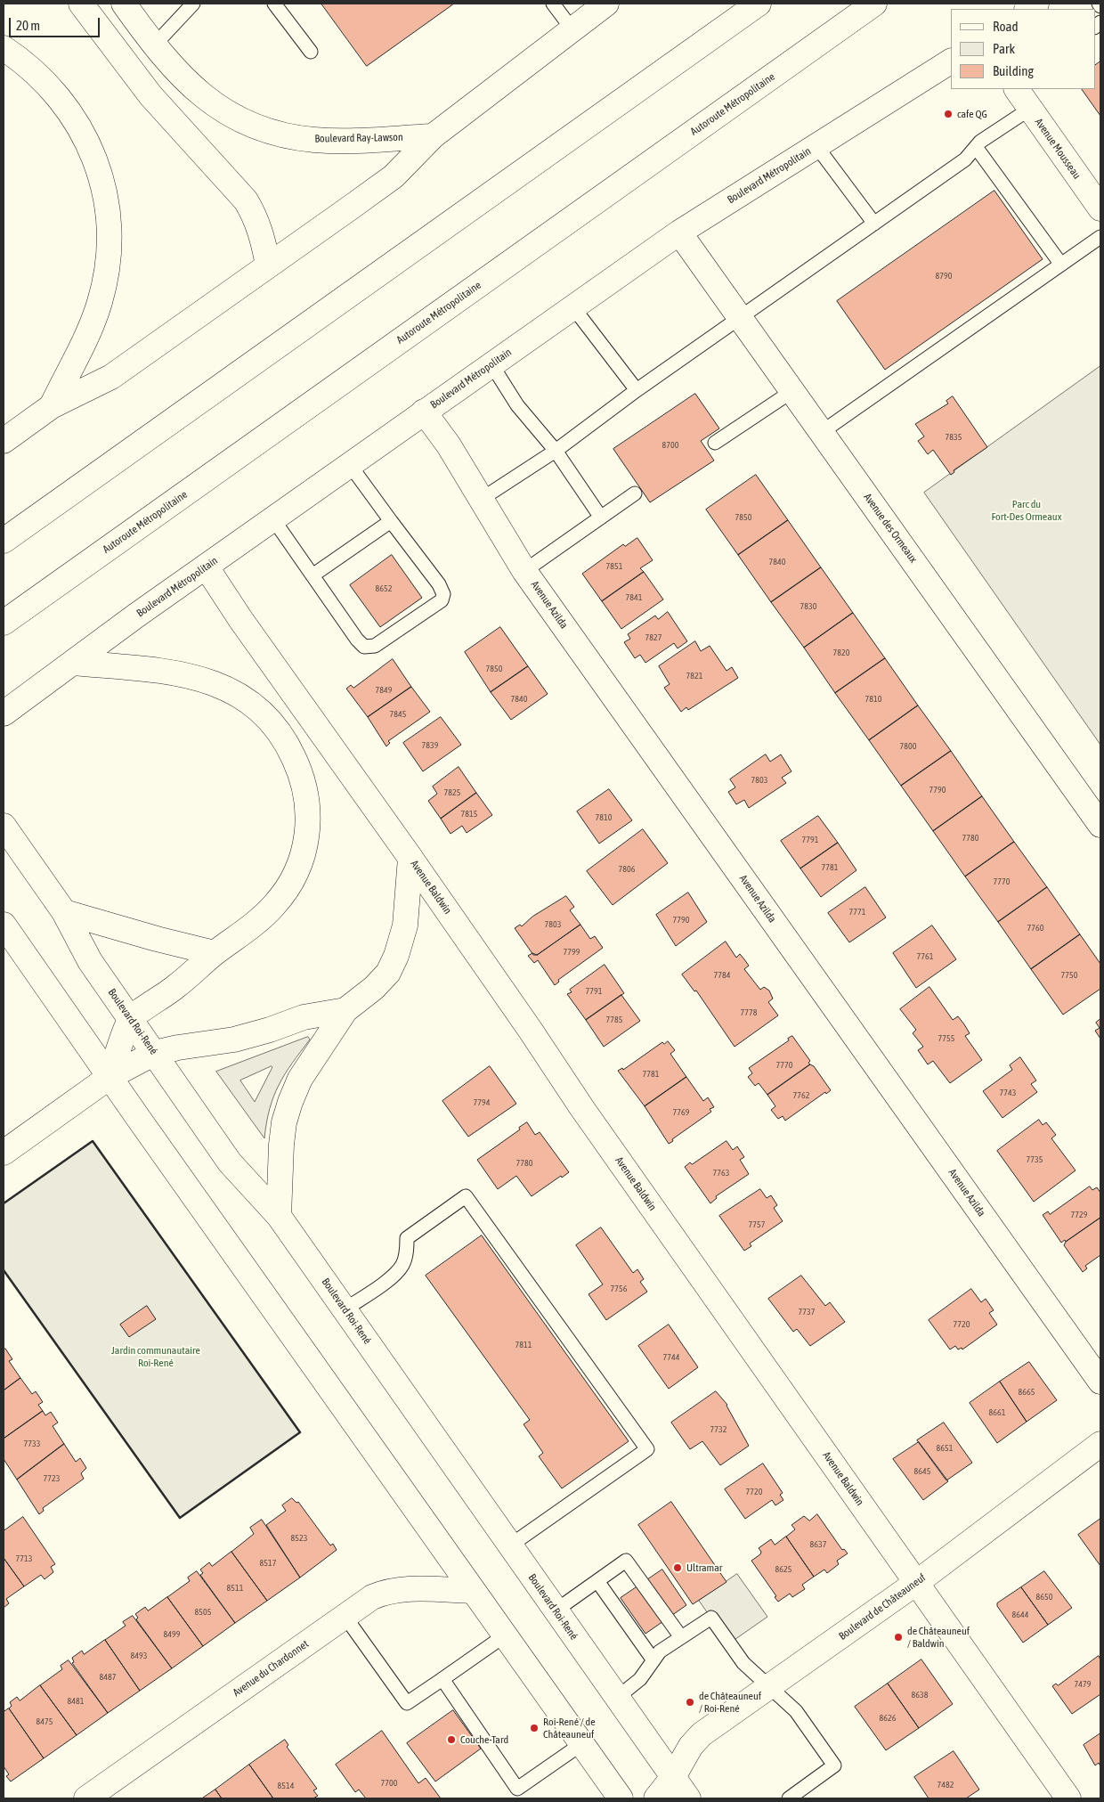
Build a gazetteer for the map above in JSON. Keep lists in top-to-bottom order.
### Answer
{
  "streets": {
    "main road": [
      "Autoroute Métropolitaine",
      "Boulevard Ray-Lawson",
      "Avenue Mousseau",
      "Boulevard Métropolitain",
      "Avenue des Ormeaux",
      "Avenue Azilda",
      "Avenue Baldwin",
      "Boulevard Roi-René",
      "Boulevard de Châteauneuf",
      "Avenue du Chardonnet"
    ]
  },
  "crossings": [
    ["Boulevard Métropolitain", "Avenue des Ormeaux"],
    ["Boulevard Métropolitain", "Avenue Azilda"],
    ["Boulevard Métropolitain", "Avenue Baldwin"],
    ["Avenue Baldwin", "Boulevard de Châteauneuf"],
    ["Boulevard Roi-René", "Boulevard de Châteauneuf"]
  ],
  "parks": ["Parc du Fort-Des Ormeaux", "Jardin communautaire Roi-René"],
  "places": [
    "cafe QG",
    "Ultramar",
    "de Châteauneuf / Baldwin",
    "de Châteauneuf / Roi-René",
    "Roi-René / de Châteauneuf",
    "Couche-Tard"
  ],
  "house_numbers": [
    "8790",
    "7835",
    "8700",
    "7850",
    "7840",
    "7851",
    "8652",
    "7841",
    "7830",
    "7827",
    "7820",
    "7850",
    "7821",
    "7849",
    "7840",
    "7810",
    "7845",
    "7839",
    "7800",
    "7803",
    "7790",
    "7825",
    "7815",
    "7810",
    "7780",
    "7791",
    "7781",
    "7806",
    "7770",
    "7771",
    "7790",
    "7803",
    "7760",
    "7799",
    "7761",
    "7784",
    "7750",
    "7791",
    "7778",
    "7785",
    "7755",
    "7770",
    "7781",
    "7743",
    "7762",
    "7794",
    "7769",
    "7735",
    "7780",
    "7763",
    "7729",
    "7757",
    "7756",
    "7737",
    "7720",
    "7811",
    "7744",
    "8665",
    "8661",
    "7732",
    "7733",
    "8651",
    "8645",
    "7723",
    "7720",
    "8523",
    "8637",
    "7713",
    "8517",
    "8625",
    "8511",
    "8650",
    "8505",
    "8644",
    "8499",
    "8493",
    "8487",
    "7479",
    "8638",
    "8481",
    "8626",
    "8475",
    "7700",
    "7482",
    "8514"
  ],
  "legend": ["Road", "Park", "Building"],
  "scale_bar": "20 m"
}
